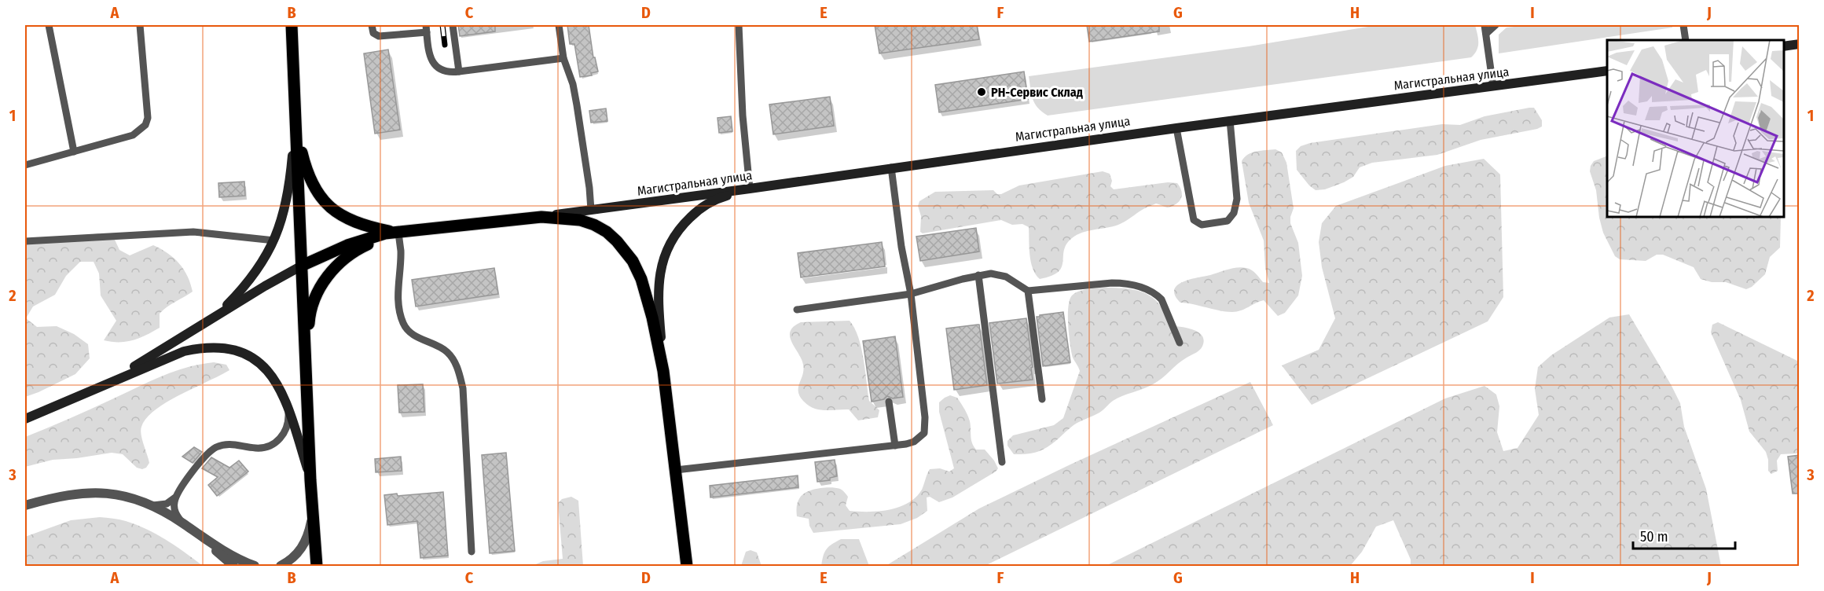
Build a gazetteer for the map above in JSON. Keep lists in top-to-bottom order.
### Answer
{
  "streets": {
    "main road": ["Магистральная улица"]
  },
  "places": ["РН-Сервис Cклад"],
  "scale_bar": "50 m",
  "grid": {
    "columns": [
      "A",
      "B",
      "C",
      "D",
      "E",
      "F",
      "G",
      "H",
      "I",
      "J"
    ],
    "rows": ["1", "2", "3"]
  }
}
